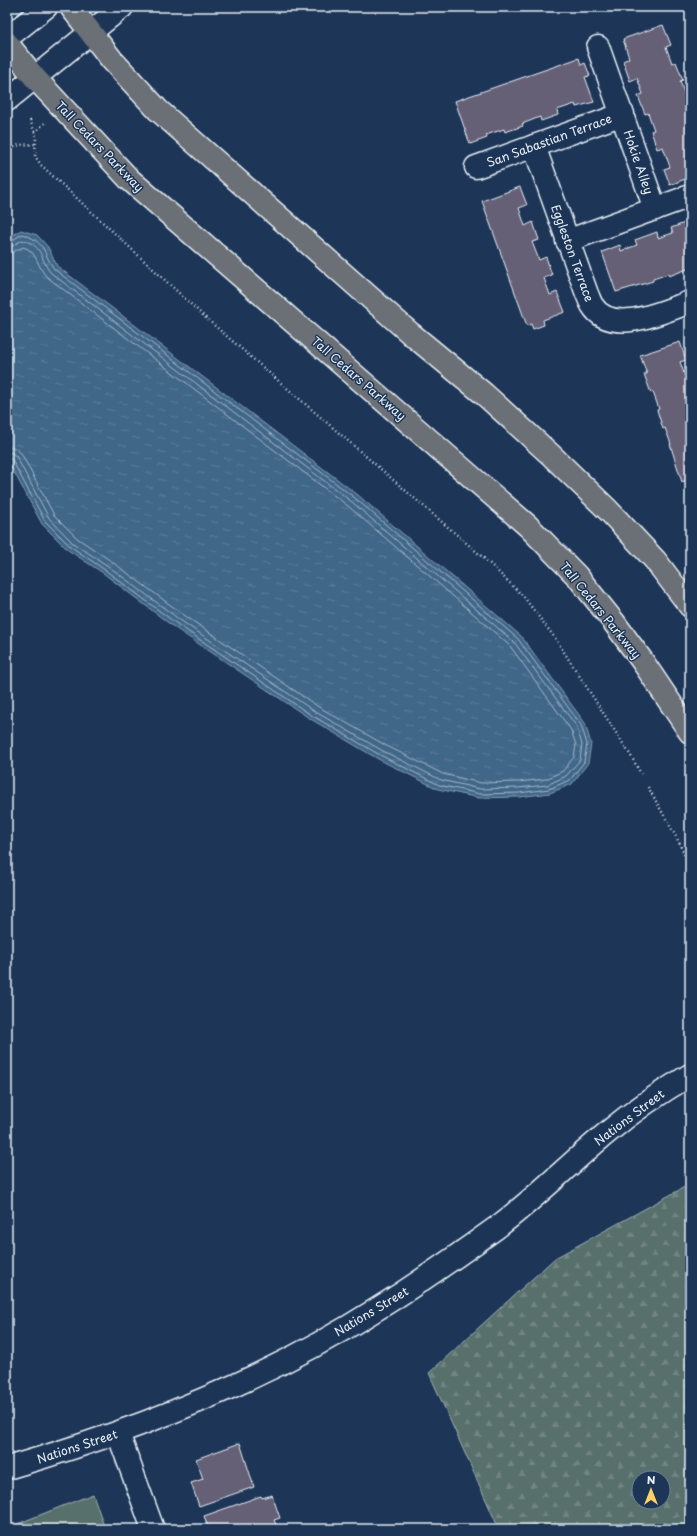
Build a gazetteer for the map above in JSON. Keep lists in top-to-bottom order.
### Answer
{
  "streets": {
    "main road": ["Tall Cedars Parkway"],
    "street": [
      "San Sabastian Terrace",
      "Hokie Alley",
      "Eggleston Terrace",
      "Nations Street"
    ]
  },
  "crossings": [
    ["San Sabastian Terrace", "Hokie Alley"],
    ["San Sabastian Terrace", "Eggleston Terrace"],
    ["Hokie Alley", "Eggleston Terrace"]
  ],
  "north": "top"
}
